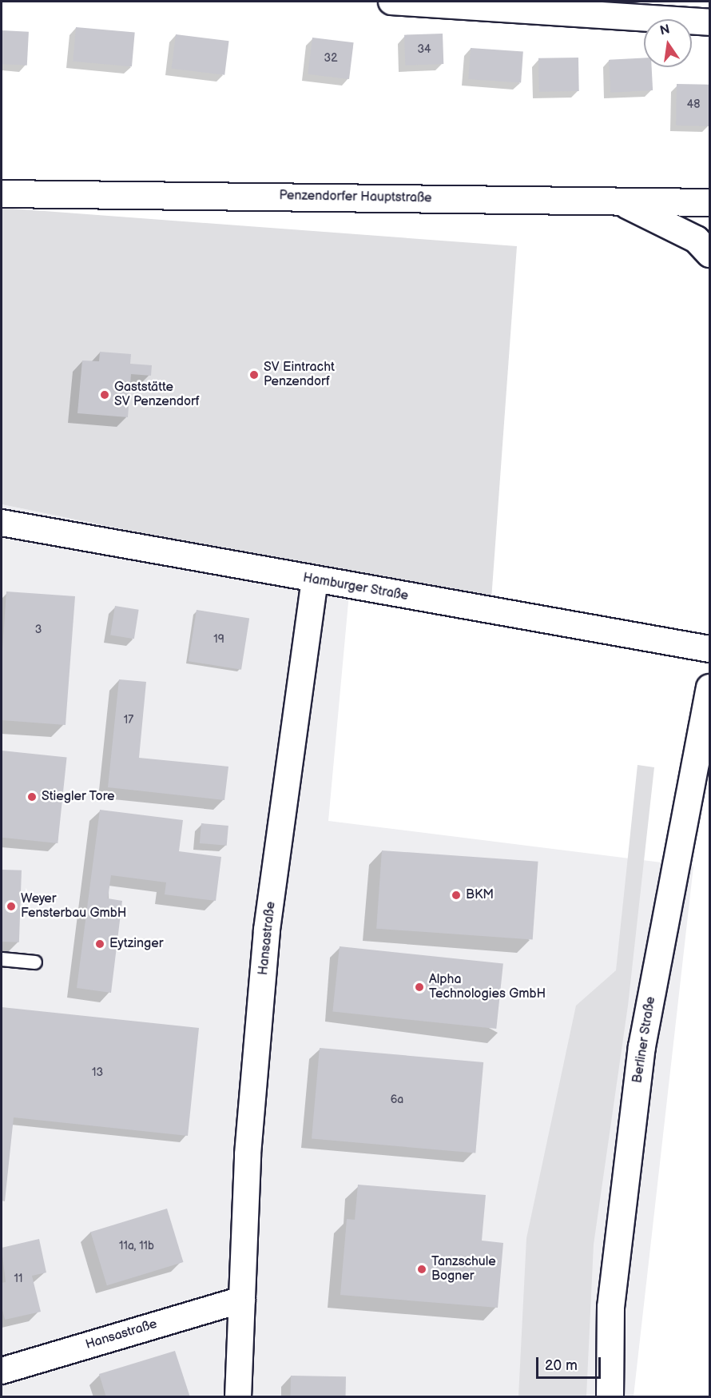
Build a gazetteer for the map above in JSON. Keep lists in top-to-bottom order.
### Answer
{
  "streets": {
    "main road": ["Penzendorfer Hauptstraße", "Berliner Straße"],
    "street": ["Hamburger Straße", "Hansastraße"]
  },
  "crossings": [
    ["Hamburger Straße", "Hansastraße"]
  ],
  "places": [
    "SV Eintracht Penzendorf",
    "Gaststätte SV Penzendorf",
    "Stiegler Tore",
    "BKM",
    "Weyer Fensterbau GmbH",
    "Eytzinger",
    "Alpha Technologies GmbH",
    "Tanzschule Bogner"
  ],
  "house_numbers": [
    "34",
    "32",
    "48",
    "3",
    "19",
    "17",
    "13",
    "6a",
    "11a, 11b",
    "11"
  ],
  "scale_bar": "20 m",
  "north": "top"
}
